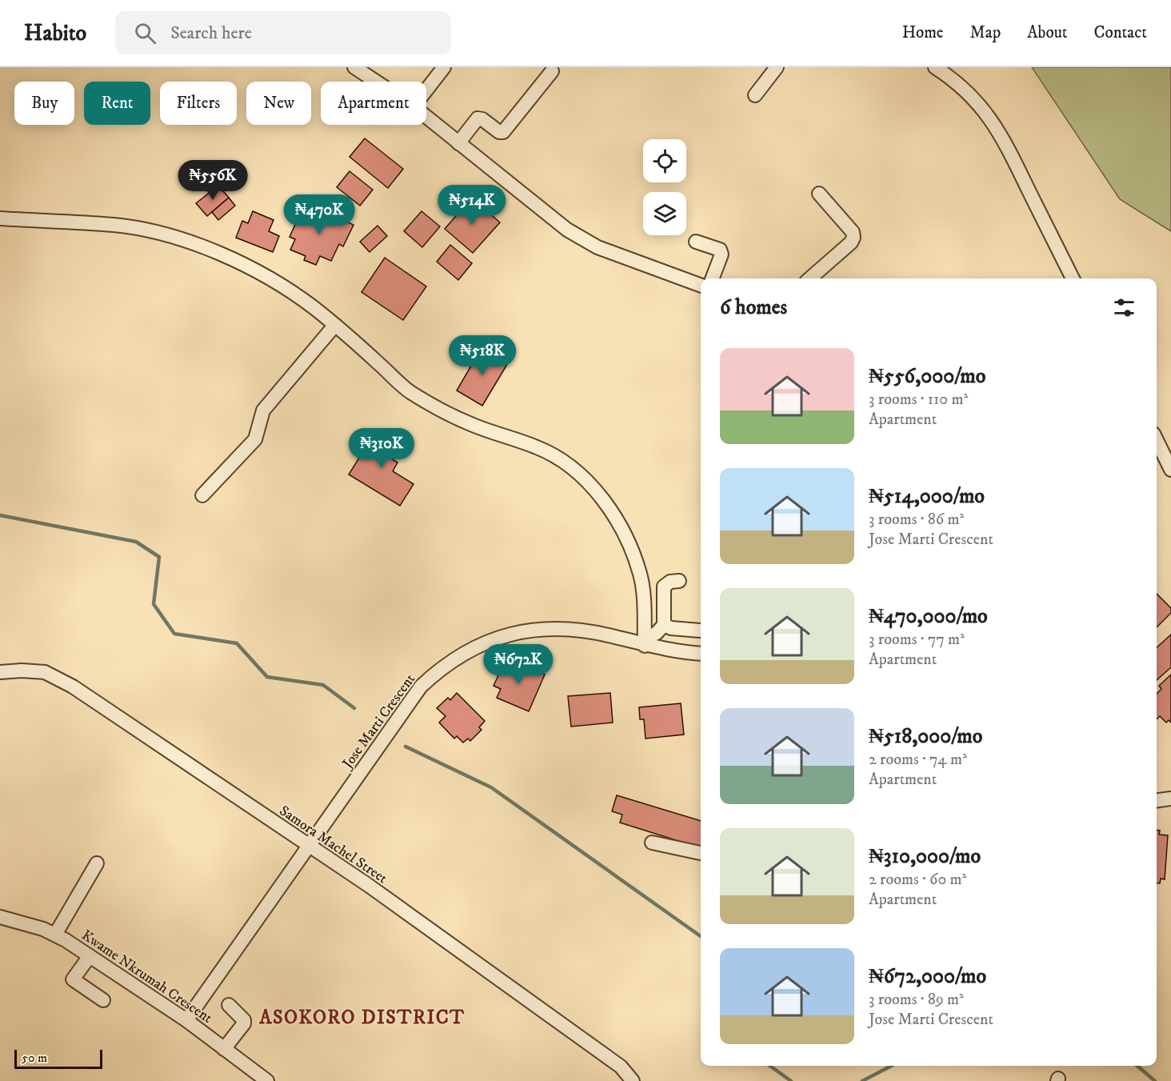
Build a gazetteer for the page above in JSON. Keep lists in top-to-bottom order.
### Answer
{
  "streets": {
    "street": ["Jose Marti Crescent", "Samora Machel Street", "Kwame Nkrumah Crescent"]
  },
  "crossings": [
    ["Jose Marti Crescent", "Samora Machel Street"],
    ["Jose Marti Crescent", "Kwame Nkrumah Crescent"]
  ],
  "districts": ["ASOKORO DISTRICT"],
  "scale_bar": "50 m",
  "page": {
    "header": "Habito",
    "search": "Search here",
    "nav": [
      "Home",
      "Map",
      "About",
      "Contact"
    ],
    "chip": [
      "Buy",
      "Rent",
      "Filters",
      "New",
      "Apartment"
    ],
    "price": [
      "₦556K",
      "₦514K",
      "₦470K",
      "₦518K",
      "₦310K",
      "₦672K"
    ],
    "heading": "6 homes",
    "list": [
      {
        "name": "₦556,000/mo",
        "note": "3 rooms · 110 m² · Apartment"
      },
      {
        "name": "₦514,000/mo",
        "note": "3 rooms · 86 m² · Jose Marti Crescent"
      },
      {
        "name": "₦470,000/mo",
        "note": "3 rooms · 77 m² · Apartment"
      },
      {
        "name": "₦518,000/mo",
        "note": "2 rooms · 74 m² · Apartment"
      },
      {
        "name": "₦310,000/mo",
        "note": "2 rooms · 60 m² · Apartment"
      },
      {
        "name": "₦672,000/mo",
        "note": "3 rooms · 89 m² · Jose Marti Crescent"
      }
    ],
    "scale": "50 m"
  }
}
